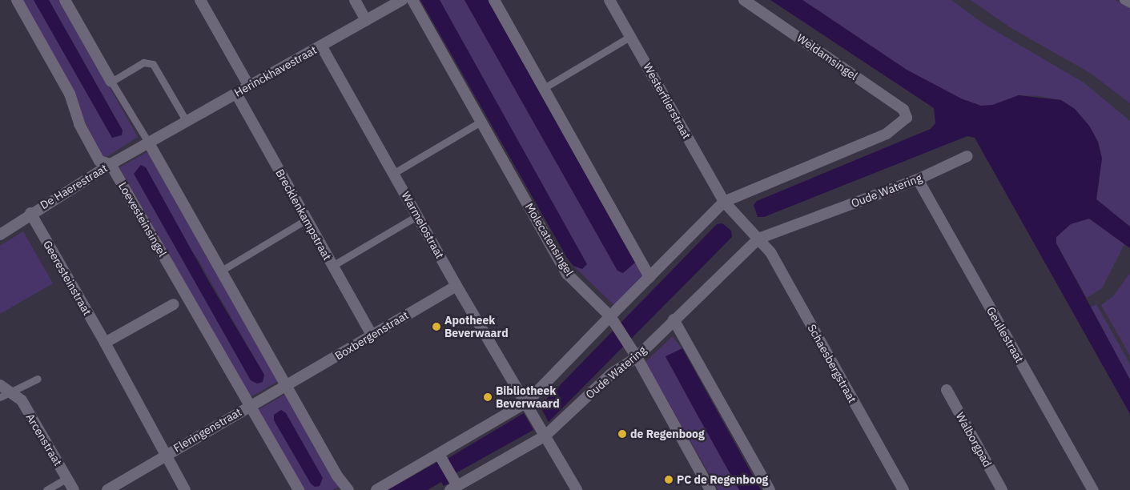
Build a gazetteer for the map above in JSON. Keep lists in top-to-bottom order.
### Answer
{
  "streets": {
    "street": [
      "Weldamsingel",
      "Herinckhavestraat",
      "Westerflierstraat",
      "De Haerestraat",
      "Oude Watering",
      "Brecklenkampstraat",
      "Loevesteinsingel",
      "Warmelostraat",
      "Molecatensingel",
      "Geeresteinstraat",
      "Geullestraat",
      "Boxbergenstraat",
      "Schaesbergstraat",
      "Fleringenstraat",
      "Arcenstraat",
      "Walborgpad"
    ]
  },
  "crossings": [
    ["Weldamsingel", "Westerflierstraat"],
    ["Herinckhavestraat", "De Haerestraat"],
    ["Herinckhavestraat", "Brecklenkampstraat"],
    ["Herinckhavestraat", "Warmelostraat"],
    ["De Haerestraat", "Loevesteinsingel"],
    ["De Haerestraat", "Geeresteinstraat"],
    ["Oude Watering", "Warmelostraat"],
    ["Oude Watering", "Molecatensingel"],
    ["Oude Watering", "Geullestraat"],
    ["Oude Watering", "Schaesbergstraat"],
    ["Brecklenkampstraat", "Boxbergenstraat"],
    ["Loevesteinsingel", "Boxbergenstraat"],
    ["Loevesteinsingel", "Fleringenstraat"],
    ["Warmelostraat", "Boxbergenstraat"],
    ["Geeresteinstraat", "Fleringenstraat"],
    ["Boxbergenstraat", "Fleringenstraat"]
  ],
  "places": [
    "Apotheek Beverwaard",
    "Bibliotheek Beverwaard",
    "de Regenboog",
    "PC de Regenboog"
  ]
}
